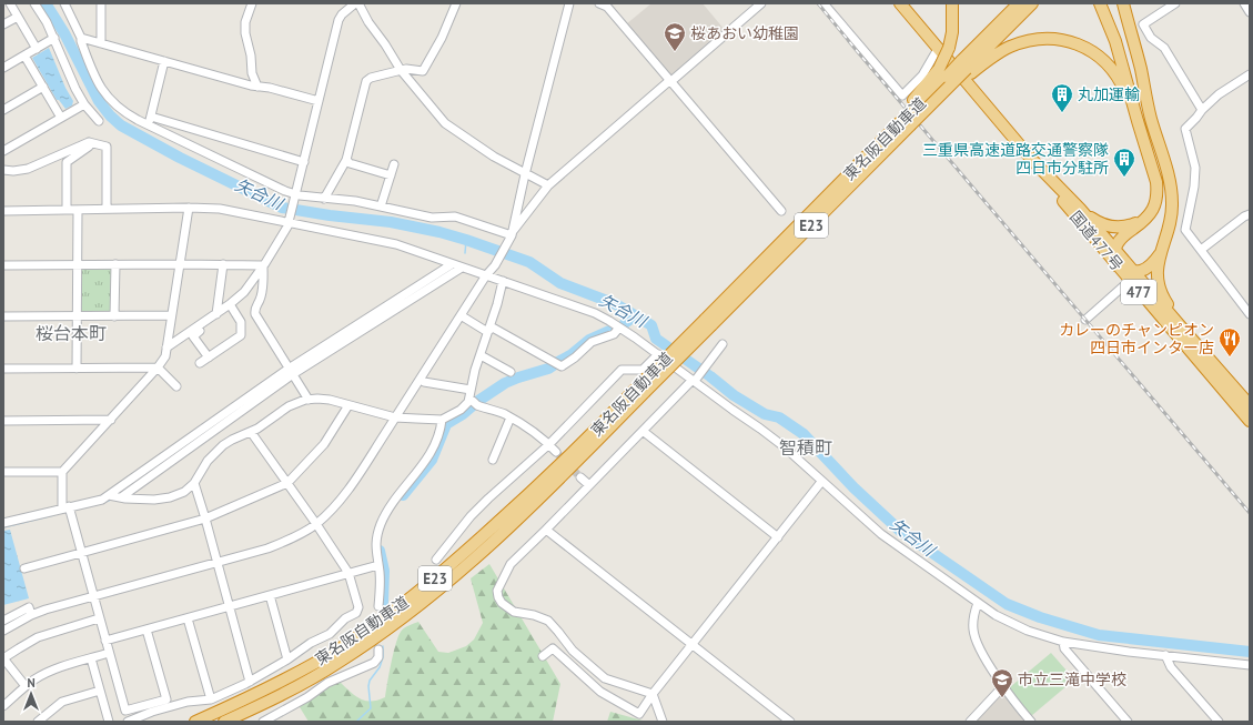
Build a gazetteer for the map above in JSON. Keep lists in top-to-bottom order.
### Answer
{
  "streets": {
    "highway": [
      "東名阪自動車道",
      "E23",
      "国道477号",
      "477"
    ]
  },
  "districts": ["桜台本町", "智積町"],
  "water": ["矢合川"],
  "places": {
    "school or university": ["桜あおい幼稚園", "市立三滝中学校"],
    "building": ["丸加運輸", "三重県高速道路交通警察隊 四日市分駐所"],
    "restaurant": ["カレーのチャンピオン 四日市インター店"]
  },
  "north": "top"
}
